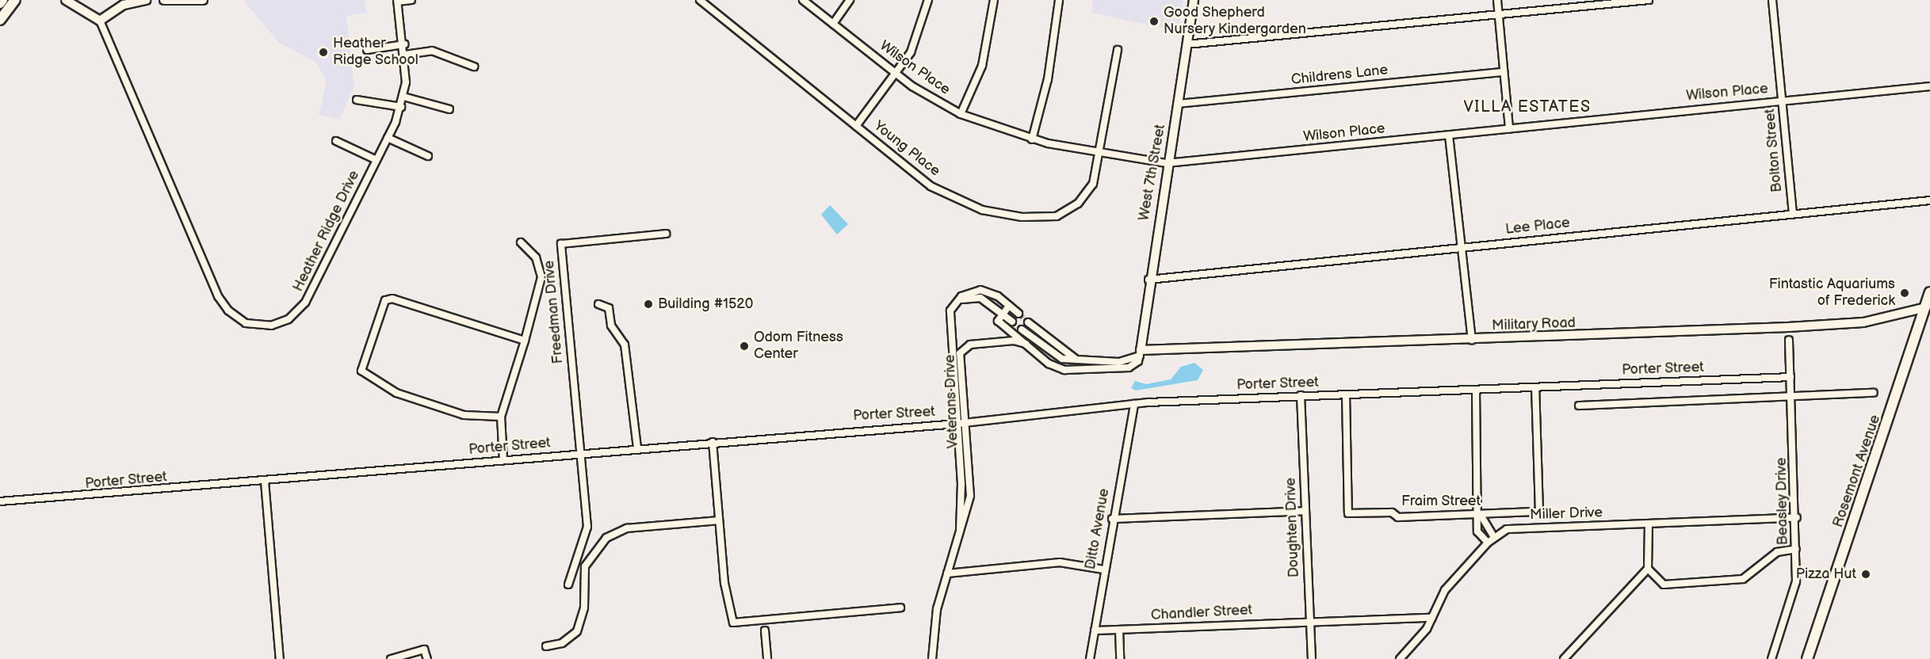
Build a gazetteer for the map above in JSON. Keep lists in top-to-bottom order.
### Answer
{
  "streets": {
    "main road": ["Rosemont Avenue"],
    "street": [
      "Wilson Place",
      "Childrens Lane",
      "Young Place",
      "Bolton Street",
      "West 7th Street",
      "Lee Place",
      "Heather Ridge Drive",
      "Freedman Drive",
      "Military Road",
      "Porter Street",
      "Veterans Drive",
      "Fraim Street",
      "Beasley Drive",
      "Miller Drive",
      "Doughten Drive",
      "Ditto Avenue",
      "Chandler Street"
    ]
  },
  "crossings": [
    ["Wilson Place", "Young Place"],
    ["Wilson Place", "Bolton Street"],
    ["Wilson Place", "West 7th Street"],
    ["Childrens Lane", "West 7th Street"],
    ["Bolton Street", "Lee Place"],
    ["West 7th Street", "Lee Place"],
    ["West 7th Street", "Military Road"],
    ["Freedman Drive", "Porter Street"],
    ["Military Road", "Rosemont Avenue"],
    ["Porter Street", "Veterans Drive"],
    ["Porter Street", "Fraim Street"],
    ["Porter Street", "Beasley Drive"],
    ["Porter Street", "Doughten Drive"],
    ["Porter Street", "Ditto Avenue"],
    ["Beasley Drive", "Miller Drive"],
    ["Miller Drive", "Chandler Street"],
    ["Doughten Drive", "Chandler Street"],
    ["Ditto Avenue", "Chandler Street"]
  ],
  "districts": ["VILLA ESTATES"],
  "places": [
    "Good Shepherd Nursery Kindergarden",
    "Heather Ridge School",
    "Fintastic Aquariums of Frederick",
    "Building #1520",
    "Odom Fitness Center",
    "Pizza Hut"
  ]
}
